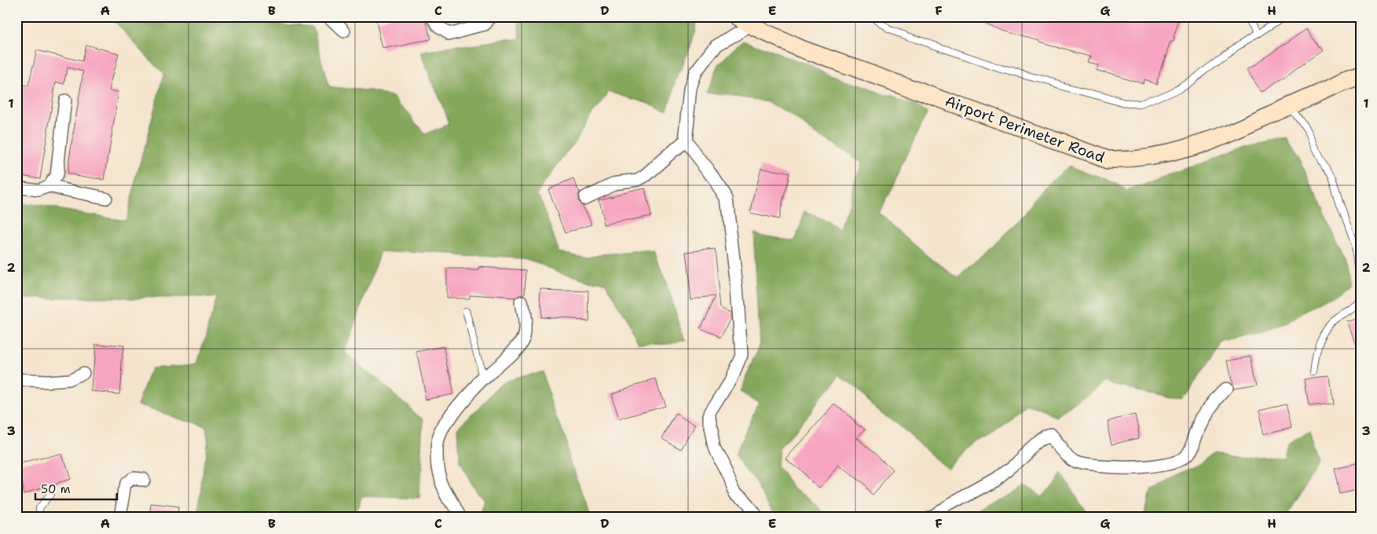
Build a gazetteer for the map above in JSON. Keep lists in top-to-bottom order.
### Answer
{
  "streets": {
    "street": ["Airport Perimeter Road"]
  },
  "scale_bar": "50 m",
  "grid": {
    "columns": [
      "A",
      "B",
      "C",
      "D",
      "E",
      "F",
      "G",
      "H"
    ],
    "rows": ["1", "2", "3"]
  }
}
